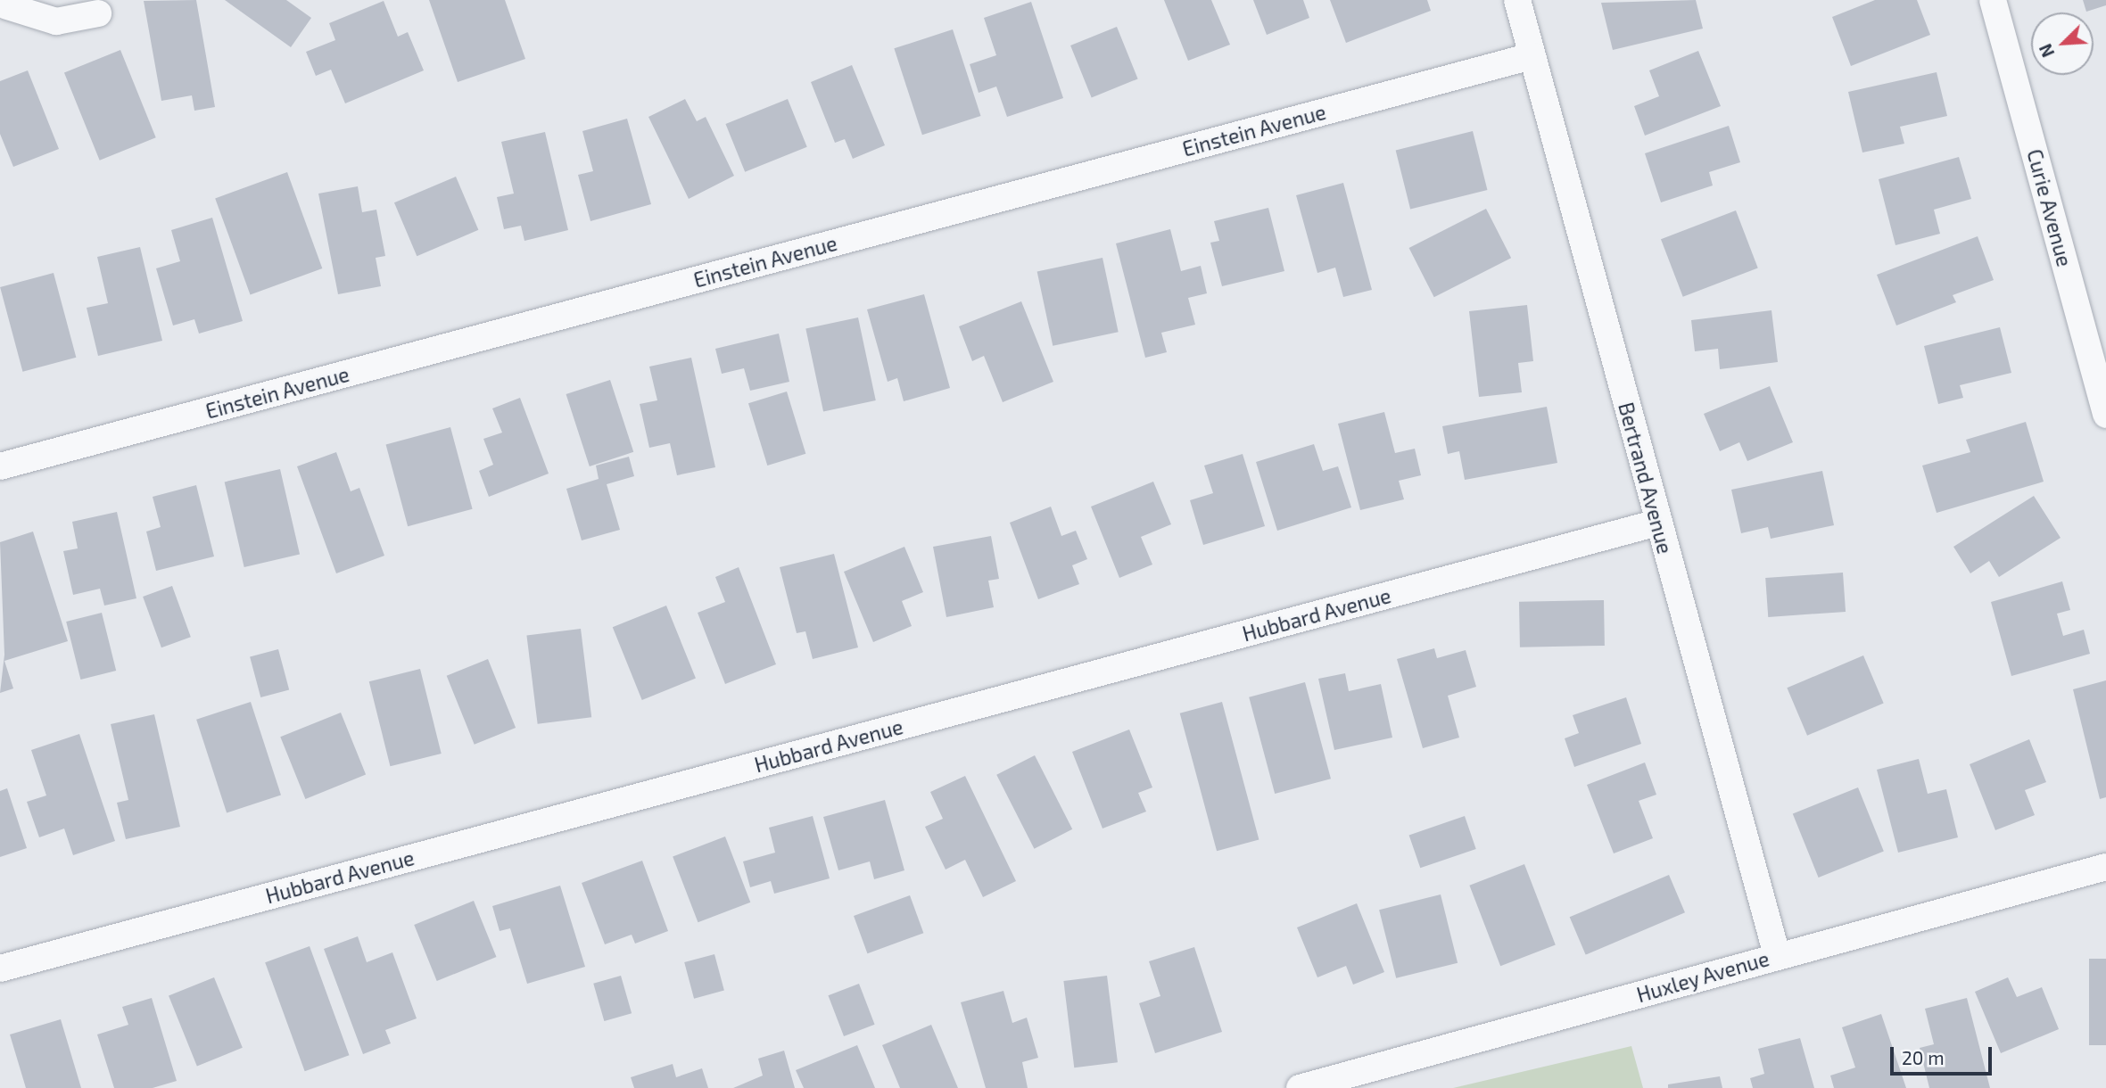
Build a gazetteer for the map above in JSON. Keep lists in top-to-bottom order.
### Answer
{
  "streets": {
    "street": [
      "Einstein Avenue",
      "Curie Avenue",
      "Bertrand Avenue",
      "Hubbard Avenue",
      "Huxley Avenue"
    ]
  },
  "crossings": [
    ["Einstein Avenue", "Bertrand Avenue"],
    ["Bertrand Avenue", "Hubbard Avenue"],
    ["Bertrand Avenue", "Huxley Avenue"]
  ],
  "scale_bar": "20 m",
  "north": "bottom left"
}
